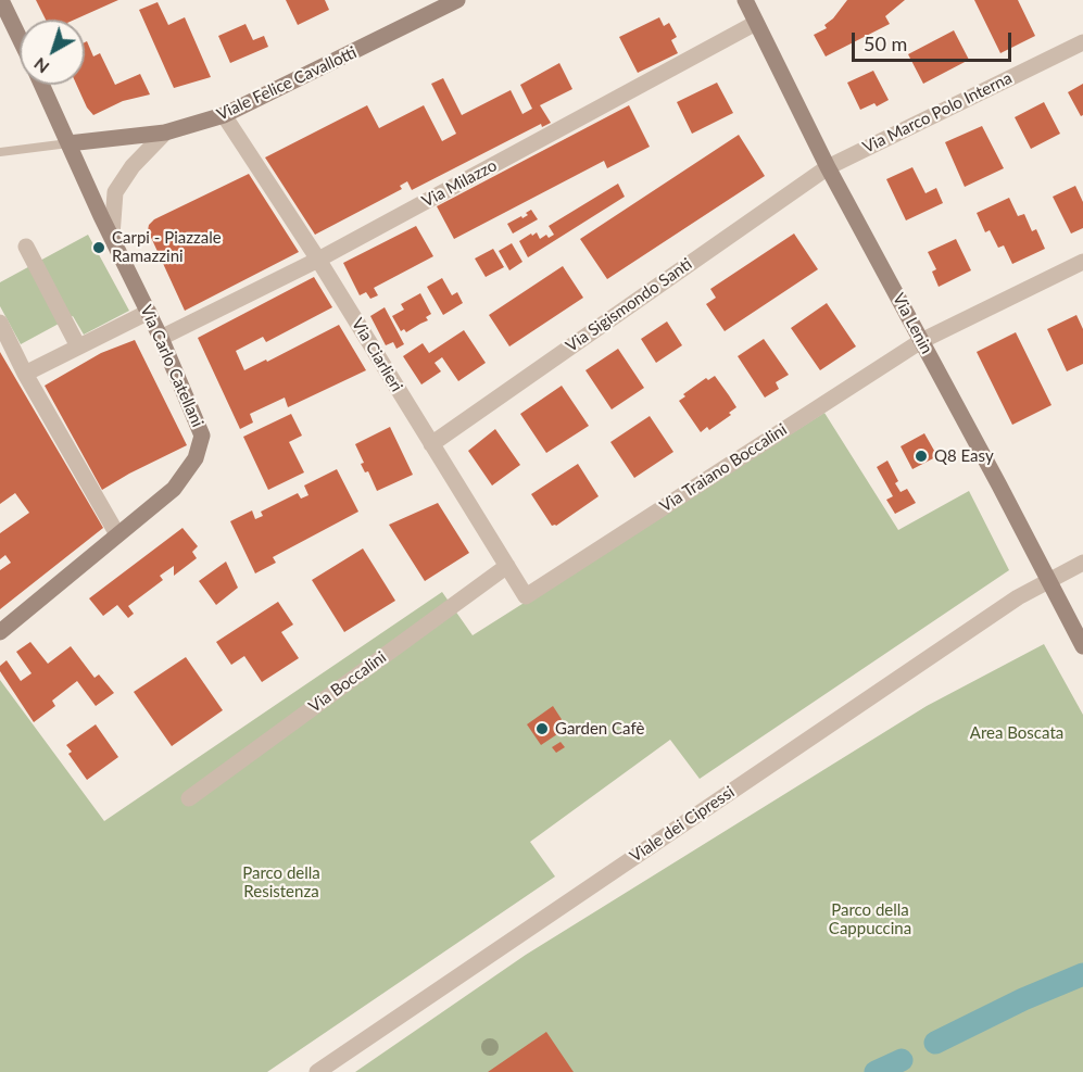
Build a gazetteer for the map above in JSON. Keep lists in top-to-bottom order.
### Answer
{
  "streets": {
    "street": [
      "Viale Felice Cavallotti",
      "Via Marco Polo Interna",
      "Via Milazzo",
      "Via Sigismondo Santi",
      "Via Lenin",
      "Via Ciarlieri",
      "Via Carlo Catellani",
      "Via Traiano Boccalini",
      "Via Boccalini",
      "Viale dei Cipressi"
    ]
  },
  "crossings": [
    ["Viale Felice Cavallotti", "Via Ciarlieri"],
    ["Viale Felice Cavallotti", "Via Carlo Catellani"],
    ["Via Marco Polo Interna", "Via Sigismondo Santi"],
    ["Via Marco Polo Interna", "Via Lenin"],
    ["Via Milazzo", "Via Lenin"],
    ["Via Milazzo", "Via Ciarlieri"],
    ["Via Milazzo", "Via Carlo Catellani"],
    ["Via Sigismondo Santi", "Via Lenin"],
    ["Via Sigismondo Santi", "Via Ciarlieri"],
    ["Via Lenin", "Via Traiano Boccalini"],
    ["Via Lenin", "Viale dei Cipressi"],
    ["Via Ciarlieri", "Via Traiano Boccalini"],
    ["Via Ciarlieri", "Via Boccalini"]
  ],
  "parks": ["Area Boscata", "Parco della Resistenza", "Parco della Cappuccina"],
  "places": ["Carpi - Piazzale Ramazzini", "Q8 Easy", "Garden Cafè"],
  "scale_bar": "50 m",
  "north": "bottom left"
}
